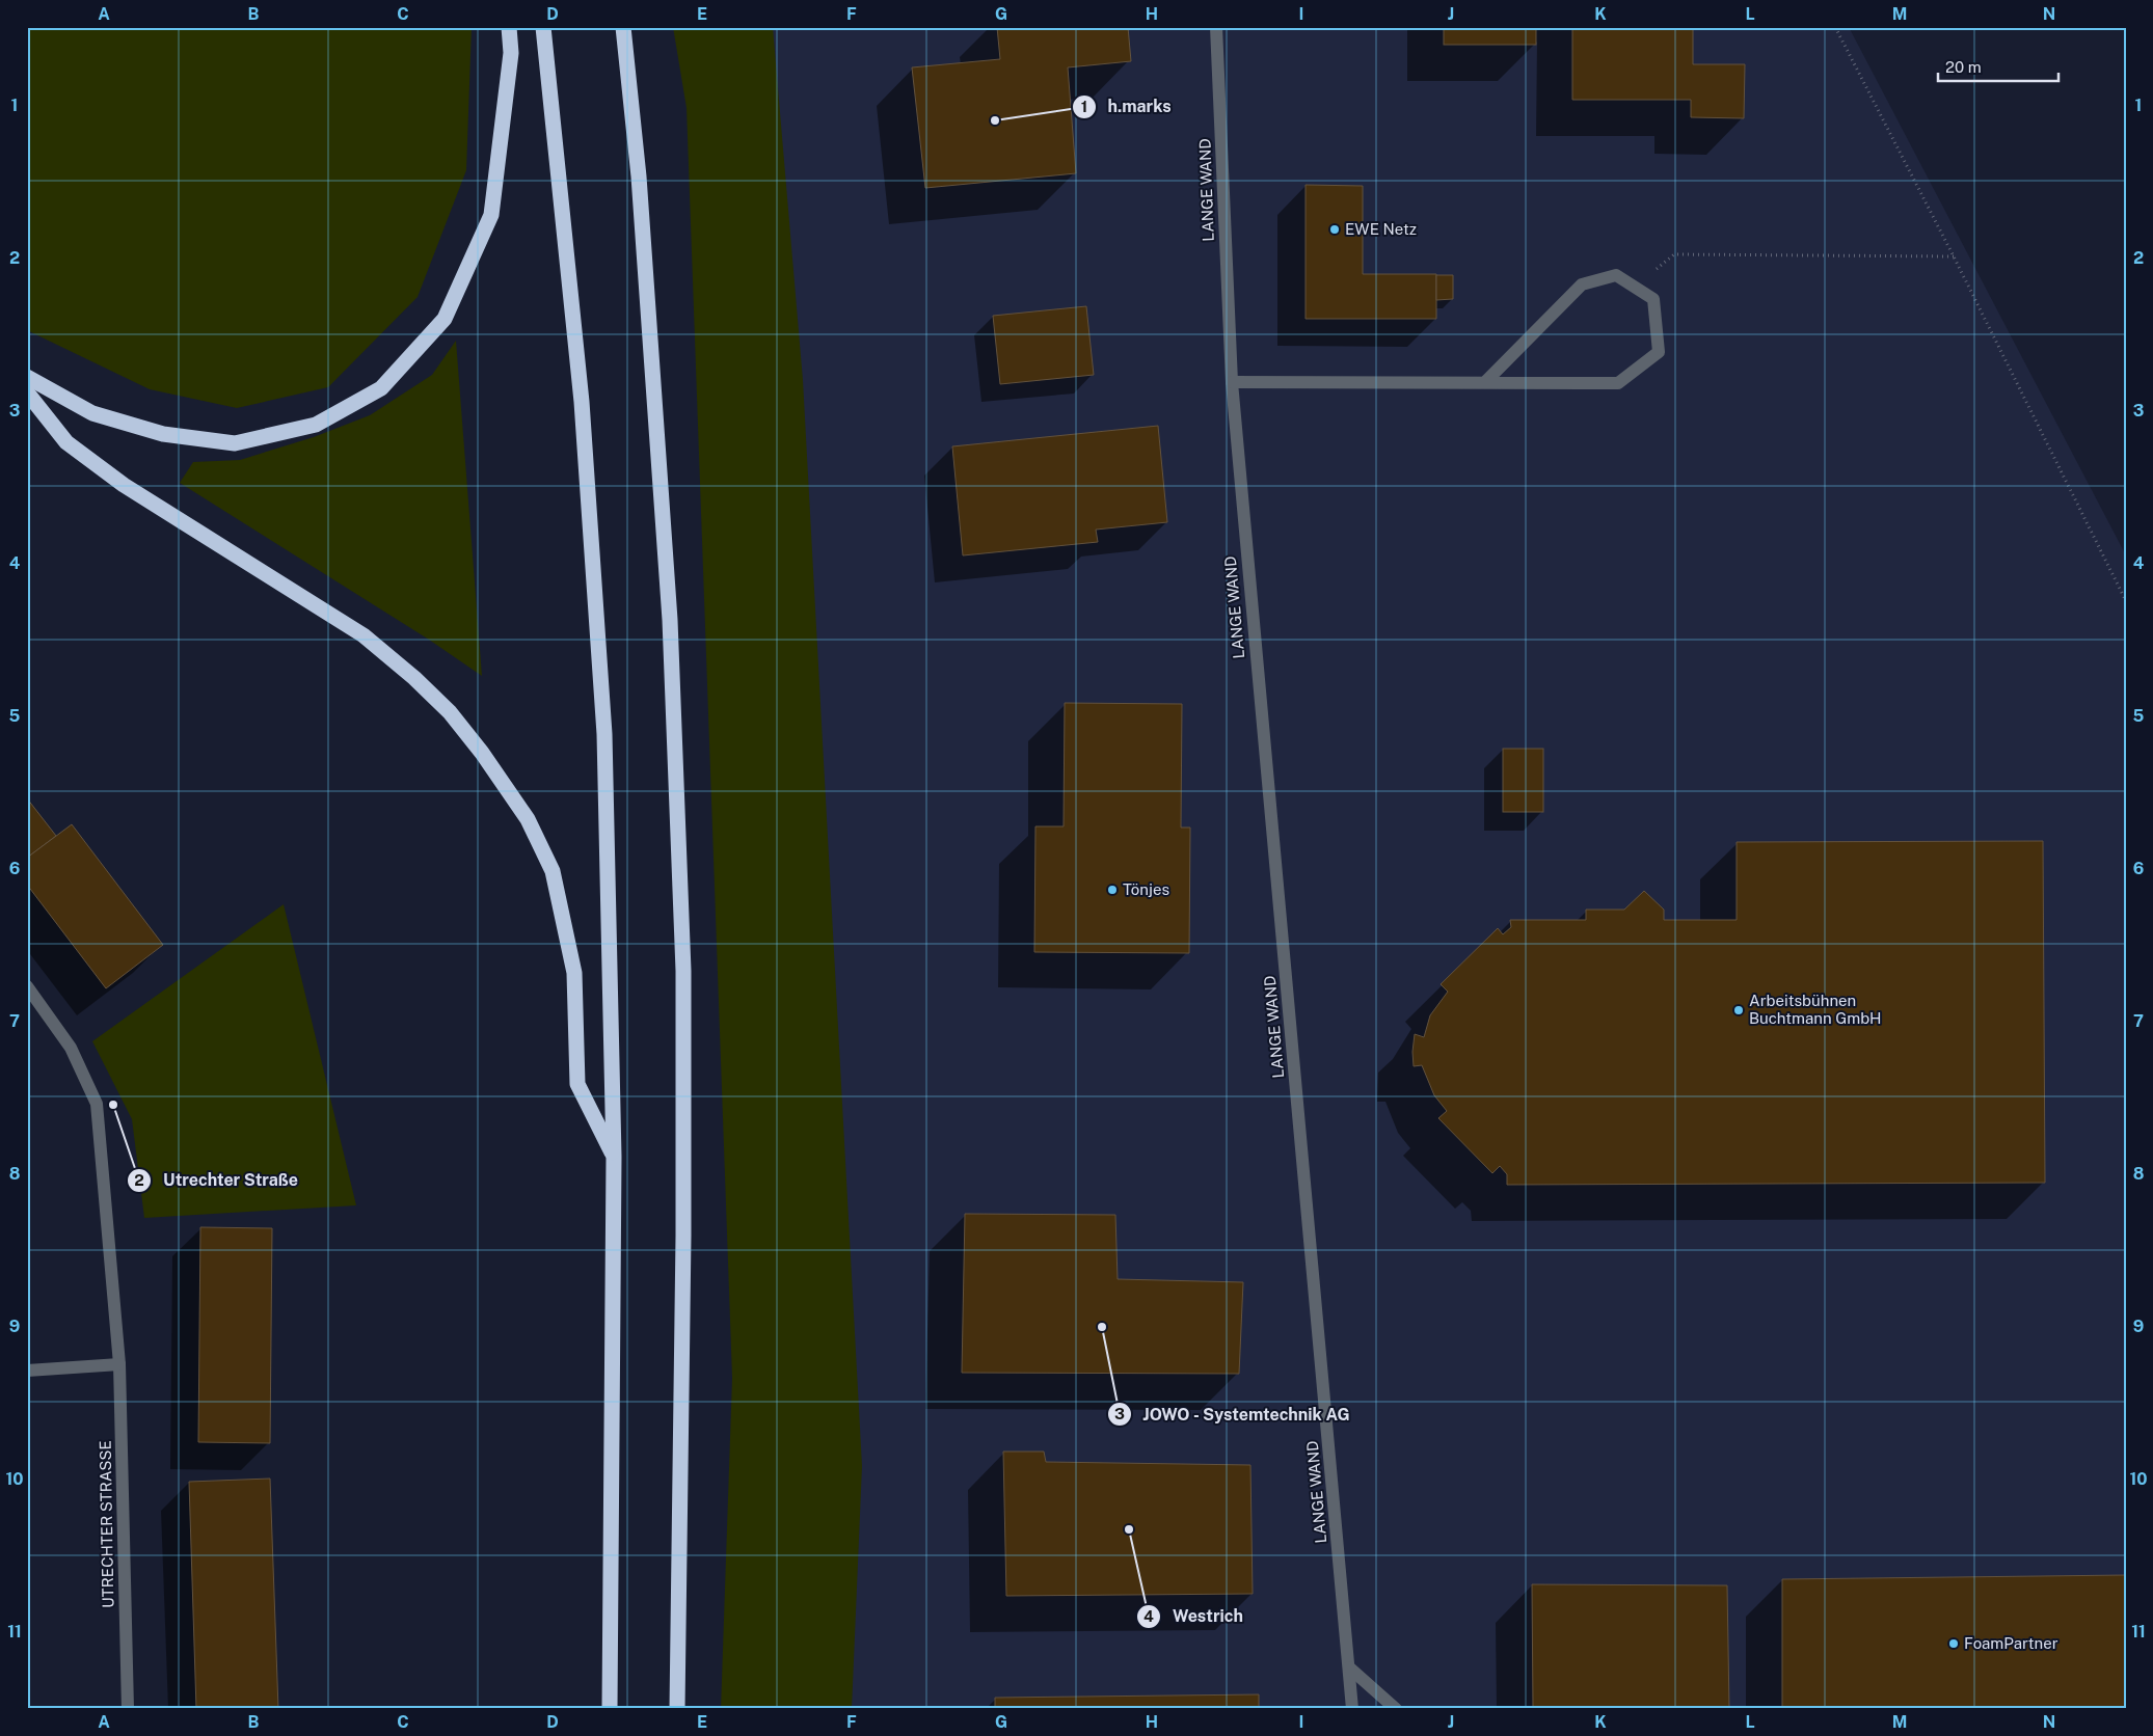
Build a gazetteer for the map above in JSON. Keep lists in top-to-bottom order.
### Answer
{
  "streets": {
    "street": ["LANGE WAND", "UTRECHTER STRASSE"]
  },
  "places": [
    "h.marks",
    "EWE Netz",
    "Tönjes",
    "Arbeitsbühnen Buchtmann GmbH",
    "Utrechter Straße",
    "JOWO ‑ Systemtechnik AG",
    "Westrich",
    "FoamPartner"
  ],
  "scale_bar": "20 m",
  "grid": {
    "columns": [
      "A",
      "B",
      "C",
      "D",
      "E",
      "F",
      "G",
      "H",
      "I",
      "J",
      "K",
      "L",
      "M",
      "N"
    ],
    "rows": [
      "1",
      "2",
      "3",
      "4",
      "5",
      "6",
      "7",
      "8",
      "9",
      "10",
      "11"
    ]
  }
}
